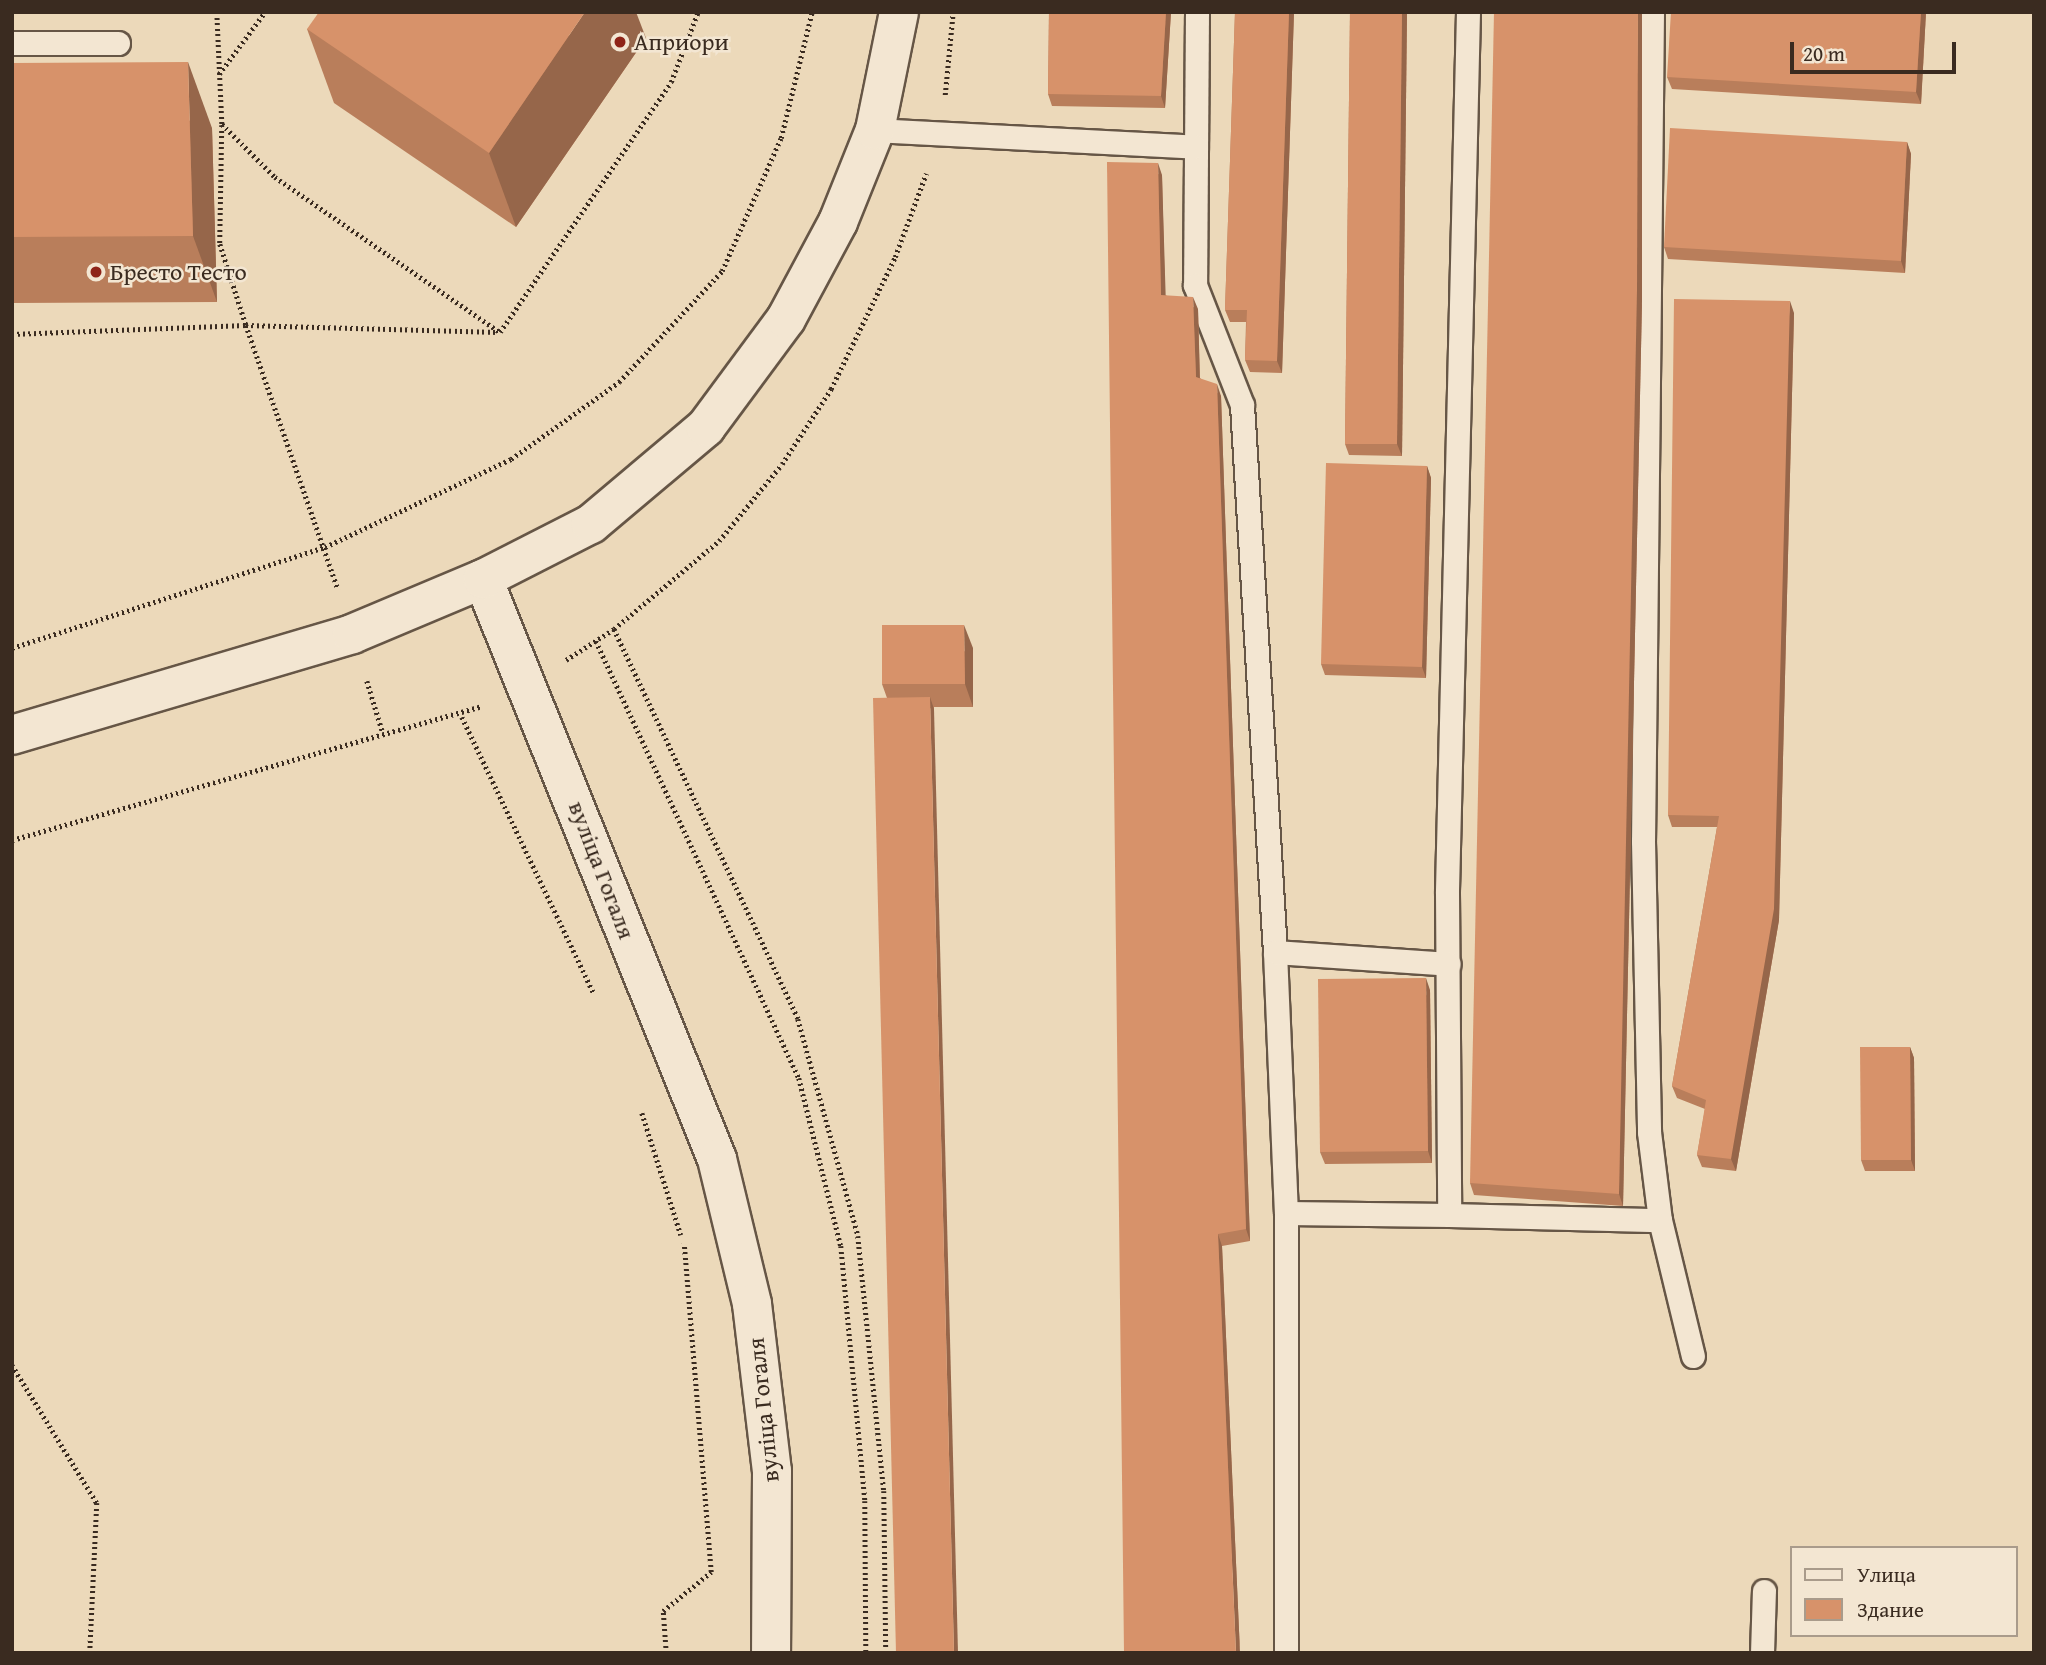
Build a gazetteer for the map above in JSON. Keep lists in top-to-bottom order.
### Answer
{
  "streets": {
    "street": ["вуліца Гогаля"]
  },
  "places": ["Априори", "Бресто Тесто"],
  "legend": ["Улица", "Здание"],
  "scale_bar": "20 m"
}
